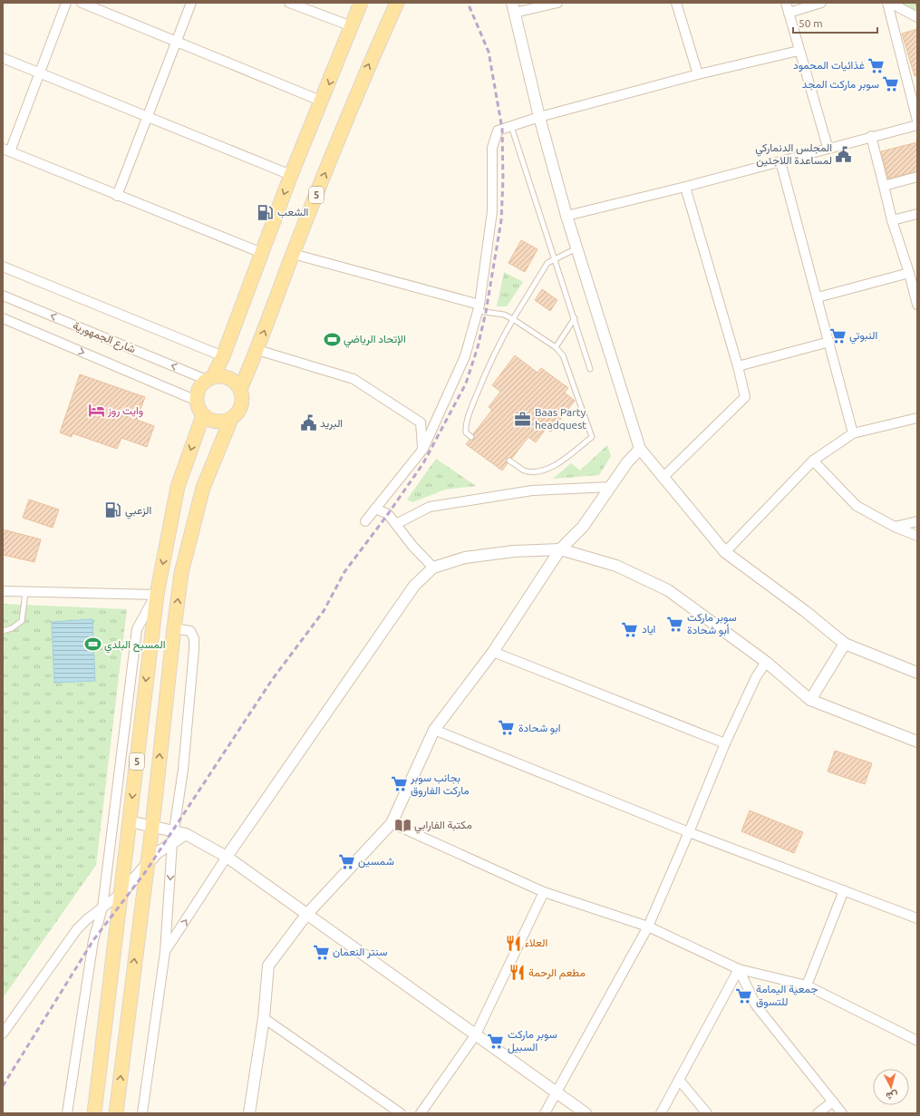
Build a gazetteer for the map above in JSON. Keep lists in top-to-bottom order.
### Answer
{
  "streets": {
    "main road": ["5"],
    "street": ["شارع الجمهورية"]
  },
  "crossings": [
    ["5", "شارع الجمهورية"]
  ],
  "places": {
    "supermarket": [
      "غذائيات المحمود",
      "سوبر ماركت المجد",
      "النبوتي",
      "سوبر ماركت أبو شحادة",
      "اياد",
      "ابو شحادة",
      "بجانب سوبر ماركت الفاروق",
      "شمسين",
      "سنتر النعمان",
      "جمعية اليمامة للتسوق",
      "سوبر ماركت السبيل"
    ],
    "public building": ["المجلس الدنماركي لمساعدة اللاجئين", "البريد"],
    "fuel station": ["الشعب", "الزعبي"],
    "sports": ["الإتحاد الرياضي", "المسبح البلدي"],
    "hotel": ["وايت روز"],
    "office": ["Baas Party headquest"],
    "library": ["مكتبة الفارابي"],
    "restaurant": ["العلاء", "مطعم الرحمة"]
  },
  "scale_bar": "50 m",
  "north": "bottom"
}
